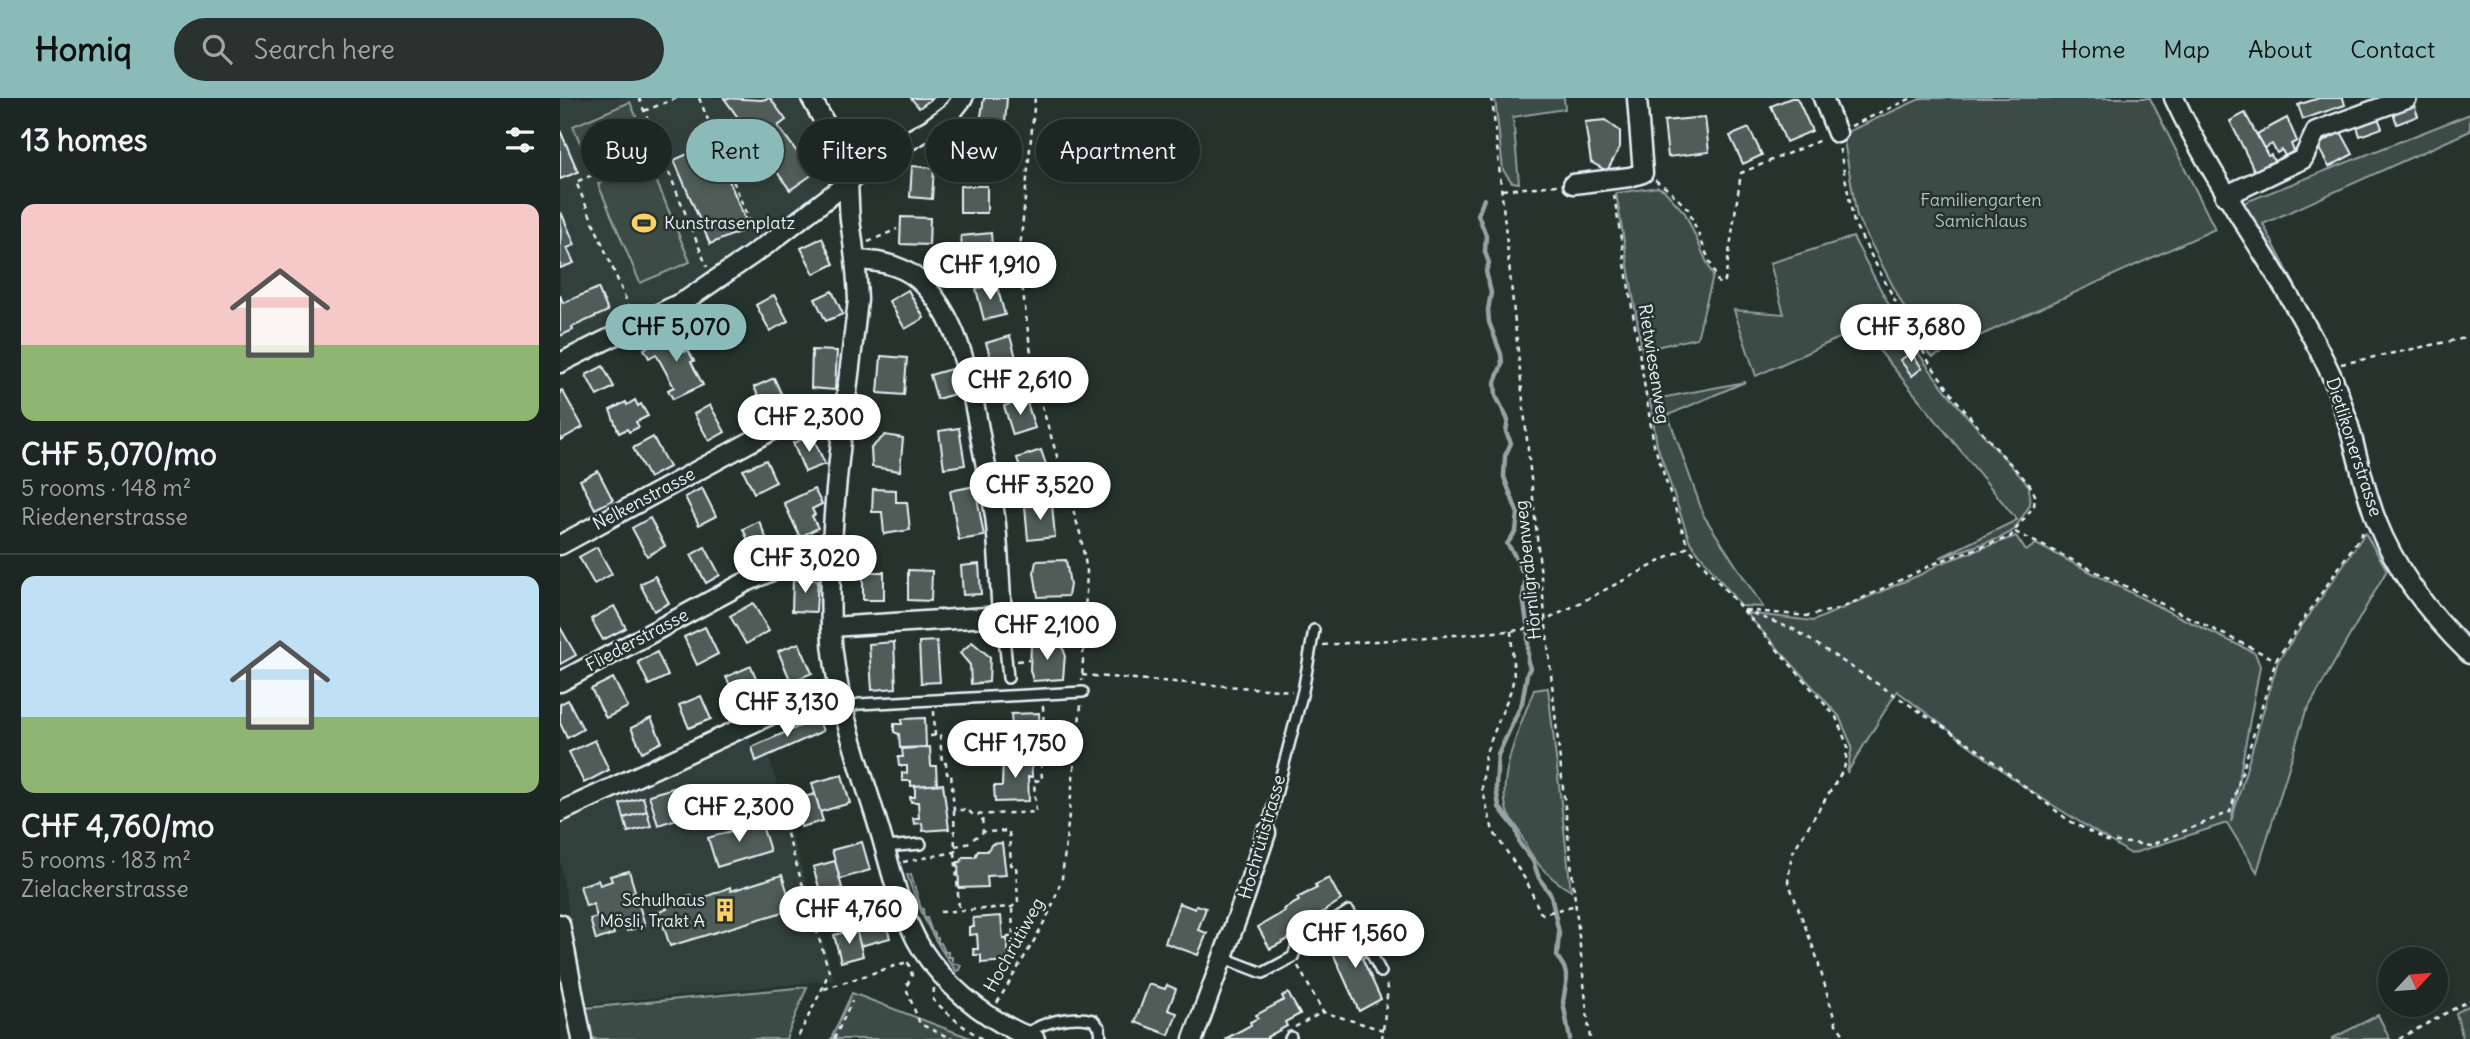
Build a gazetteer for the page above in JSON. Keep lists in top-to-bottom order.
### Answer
{
  "streets": {
    "street": [
      "Dietlikonerstrasse",
      "Nelkenstrasse",
      "Fliederstrasse",
      "Hochrütistrasse"
    ],
    "path": ["Rietwiesenweg", "Hörnligrabenweg", "Hochrütiweg"]
  },
  "parks": ["Familiengarten Samichlaus"],
  "places": {
    "sports": ["Kunstrasenplatz"],
    "building": ["Schulhaus Mösli, Trakt A"]
  },
  "north": "top right",
  "page": {
    "header": "Homiq",
    "search": "Search here",
    "nav": [
      "Home",
      "Map",
      "About",
      "Contact"
    ],
    "heading": "13 homes",
    "chip": [
      "Buy",
      "Rent",
      "Filters",
      "New",
      "Apartment"
    ],
    "list": [
      {
        "name": "CHF 5,070/mo",
        "note": "5 rooms · 148 m² · Riedenerstrasse"
      },
      {
        "name": "CHF 4,760/mo",
        "note": "5 rooms · 183 m² · Zielackerstrasse"
      }
    ],
    "price": [
      "CHF 1,910",
      "CHF 5,070",
      "CHF 3,680",
      "CHF 2,610",
      "CHF 2,300",
      "CHF 3,520",
      "CHF 3,020",
      "CHF 2,100",
      "CHF 3,130",
      "CHF 1,750",
      "CHF 2,300",
      "CHF 4,760",
      "CHF 1,560"
    ]
  }
}
